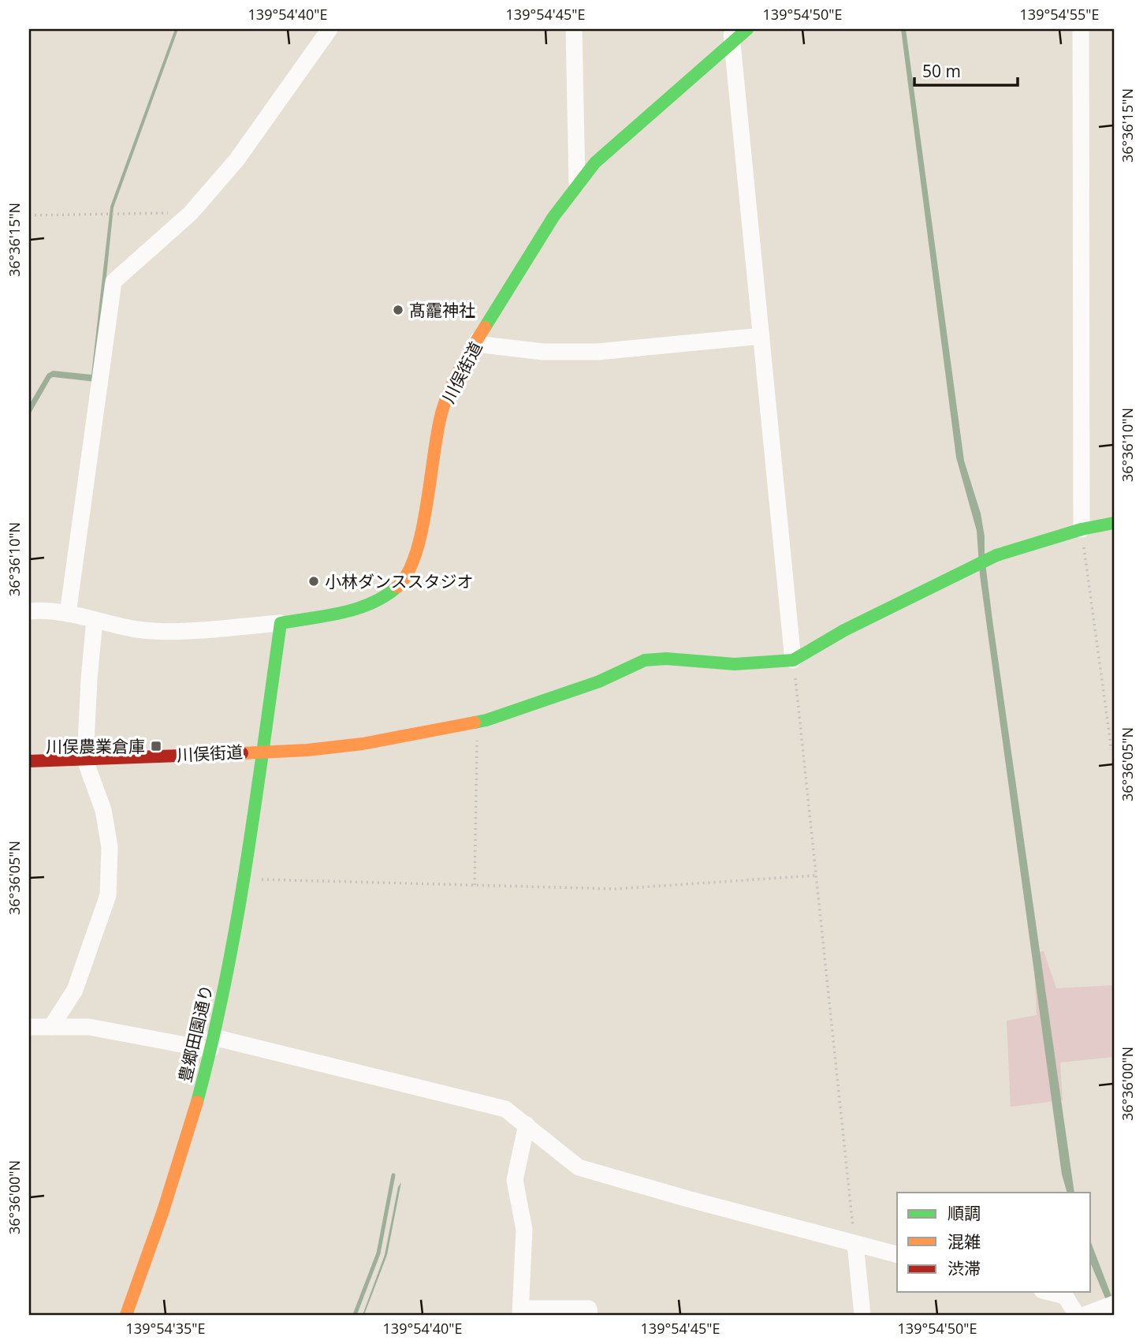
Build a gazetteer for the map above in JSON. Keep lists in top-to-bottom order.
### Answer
{
  "streets": {
    "street": ["川俣街道", "豊郷田園通り"]
  },
  "crossings": [
    ["川俣街道", "豊郷田園通り"]
  ],
  "places": {
    "other": ["髙靇神社", "小林ダンススタジオ"],
    "transit": ["川俣農業倉庫"]
  },
  "legend": ["順調", "混雑", "渋滞"],
  "scale_bar": "50 m",
  "coordinates": [
    "139°54'40\"E",
    "139°54'45\"E",
    "139°54'50\"E",
    "139°54'55\"E",
    "36°36'15\"N",
    "36°36'10\"N",
    "36°36'05\"N",
    "36°36'00\"N",
    "139°54'35\"E"
  ]
}
